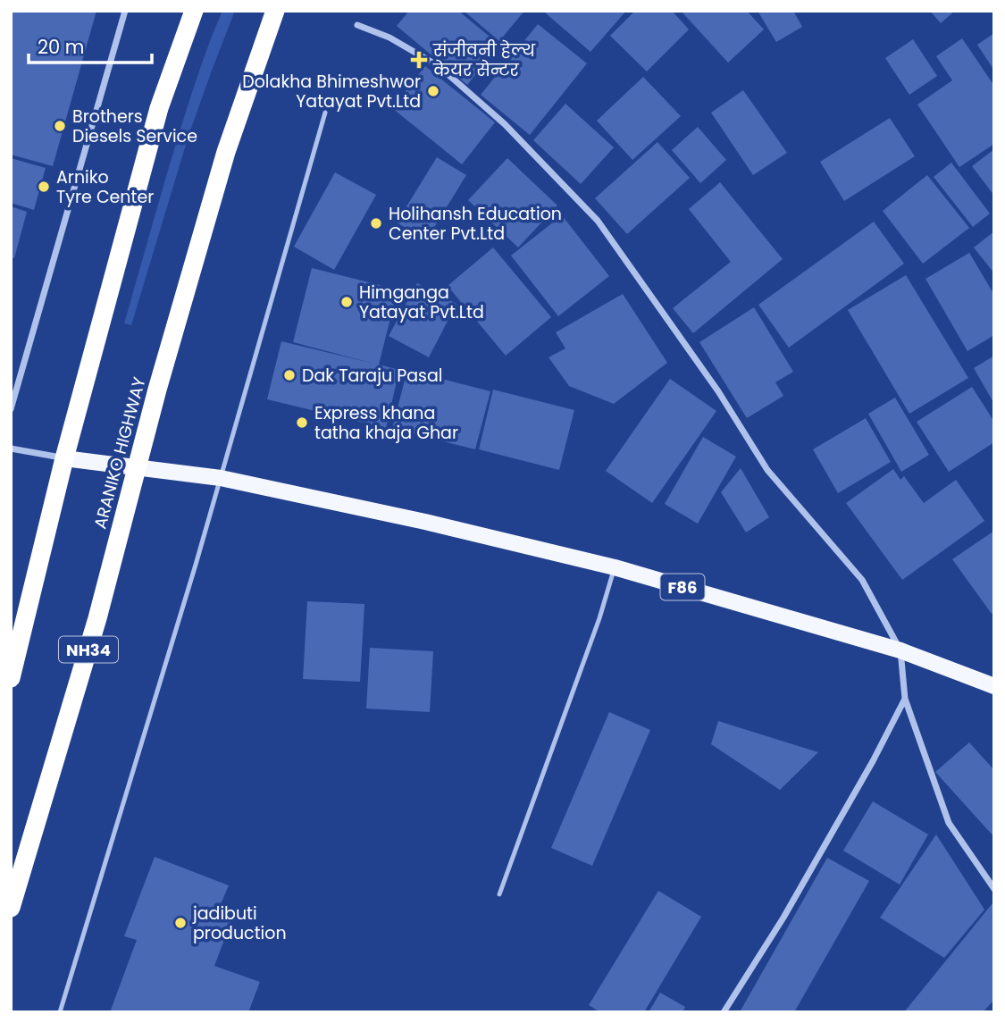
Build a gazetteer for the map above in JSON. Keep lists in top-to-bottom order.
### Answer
{
  "streets": {
    "highway": ["ARANIKO HIGHWAY", "NH34"],
    "main road": ["F86"]
  },
  "places": {
    "health": ["संजीवनी हेल्थ केयर सेन्टर"],
    "other": [
      "Dolakha Bhimeshwor Yatayat Pvt.Ltd",
      "Brothers Diesels Service",
      "Arniko Tyre Center",
      "Holihansh Education Center Pvt.Ltd",
      "Himganga Yatayat Pvt.Ltd",
      "Dak Taraju Pasal",
      "Express khana tatha khaja Ghar",
      "jadibuti production"
    ]
  },
  "scale_bar": "20 m"
}
